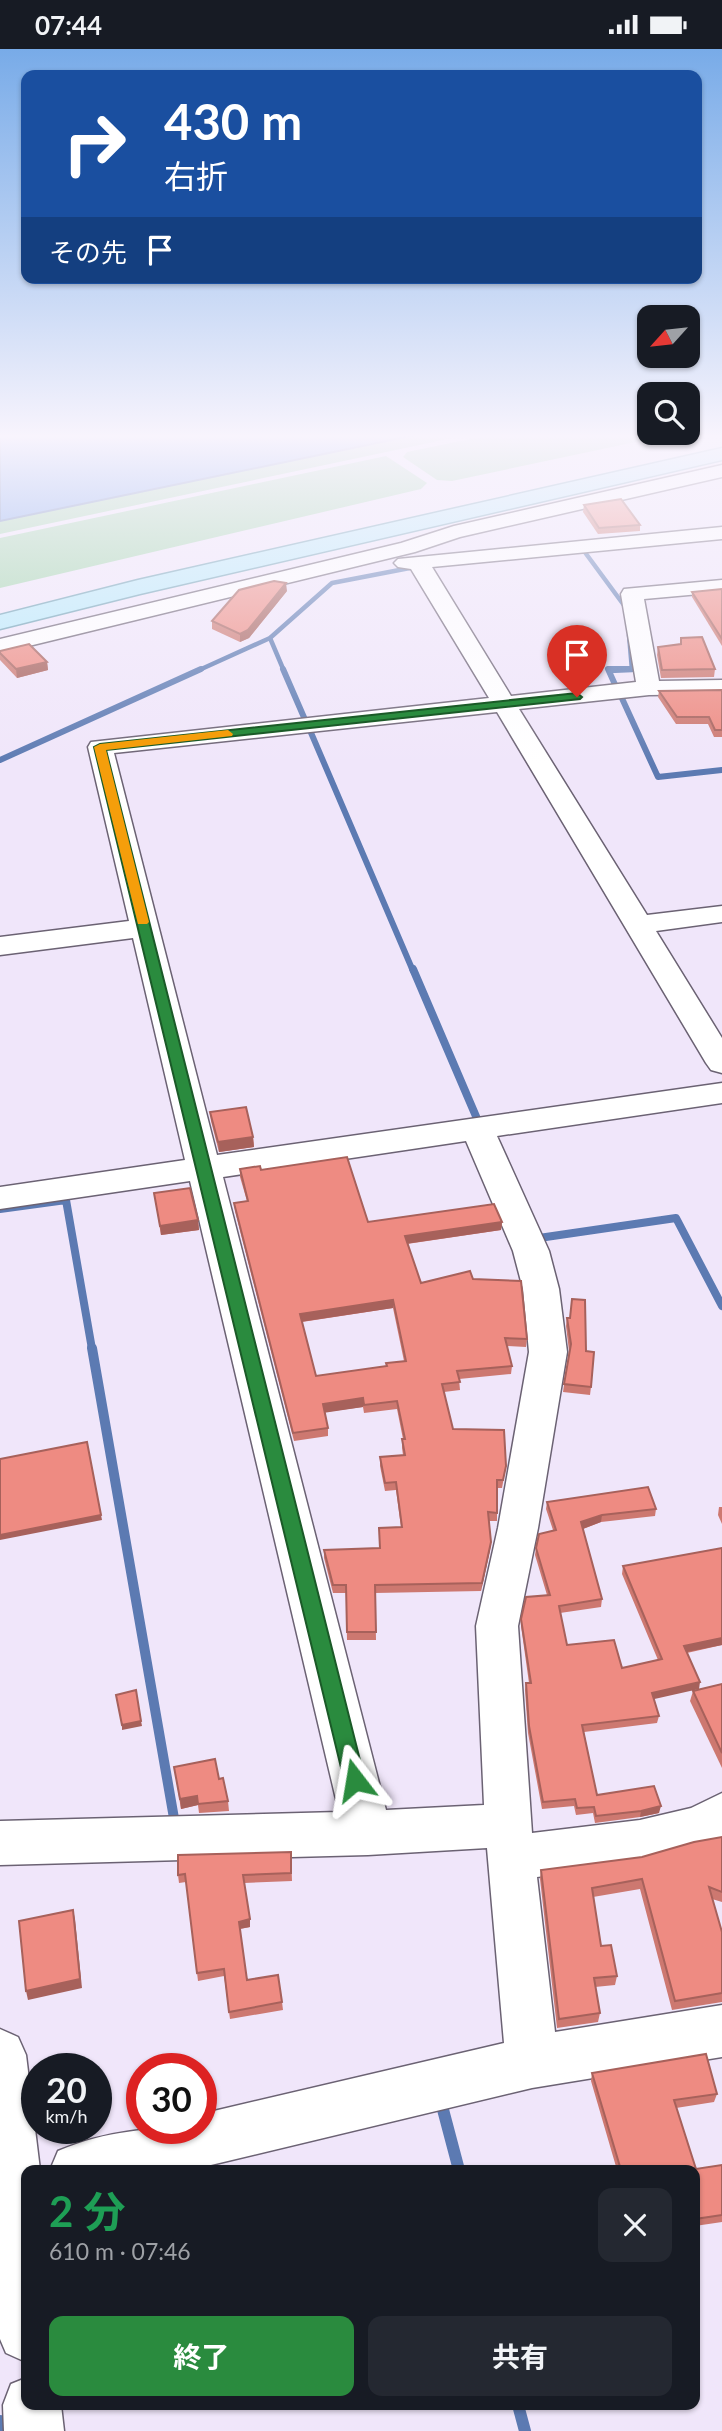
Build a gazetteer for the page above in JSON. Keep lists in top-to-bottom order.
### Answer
{
  "north": "bottom left",
  "page": {
    "status": "07:44",
    "turn": ["430 m", "右折"],
    "then": "その先",
    "speed": "20 km/h",
    "limit": "30",
    "heading": ["2 分", "610 m · 07:46"],
    "buttons": ["終了", "共有"]
  }
}
